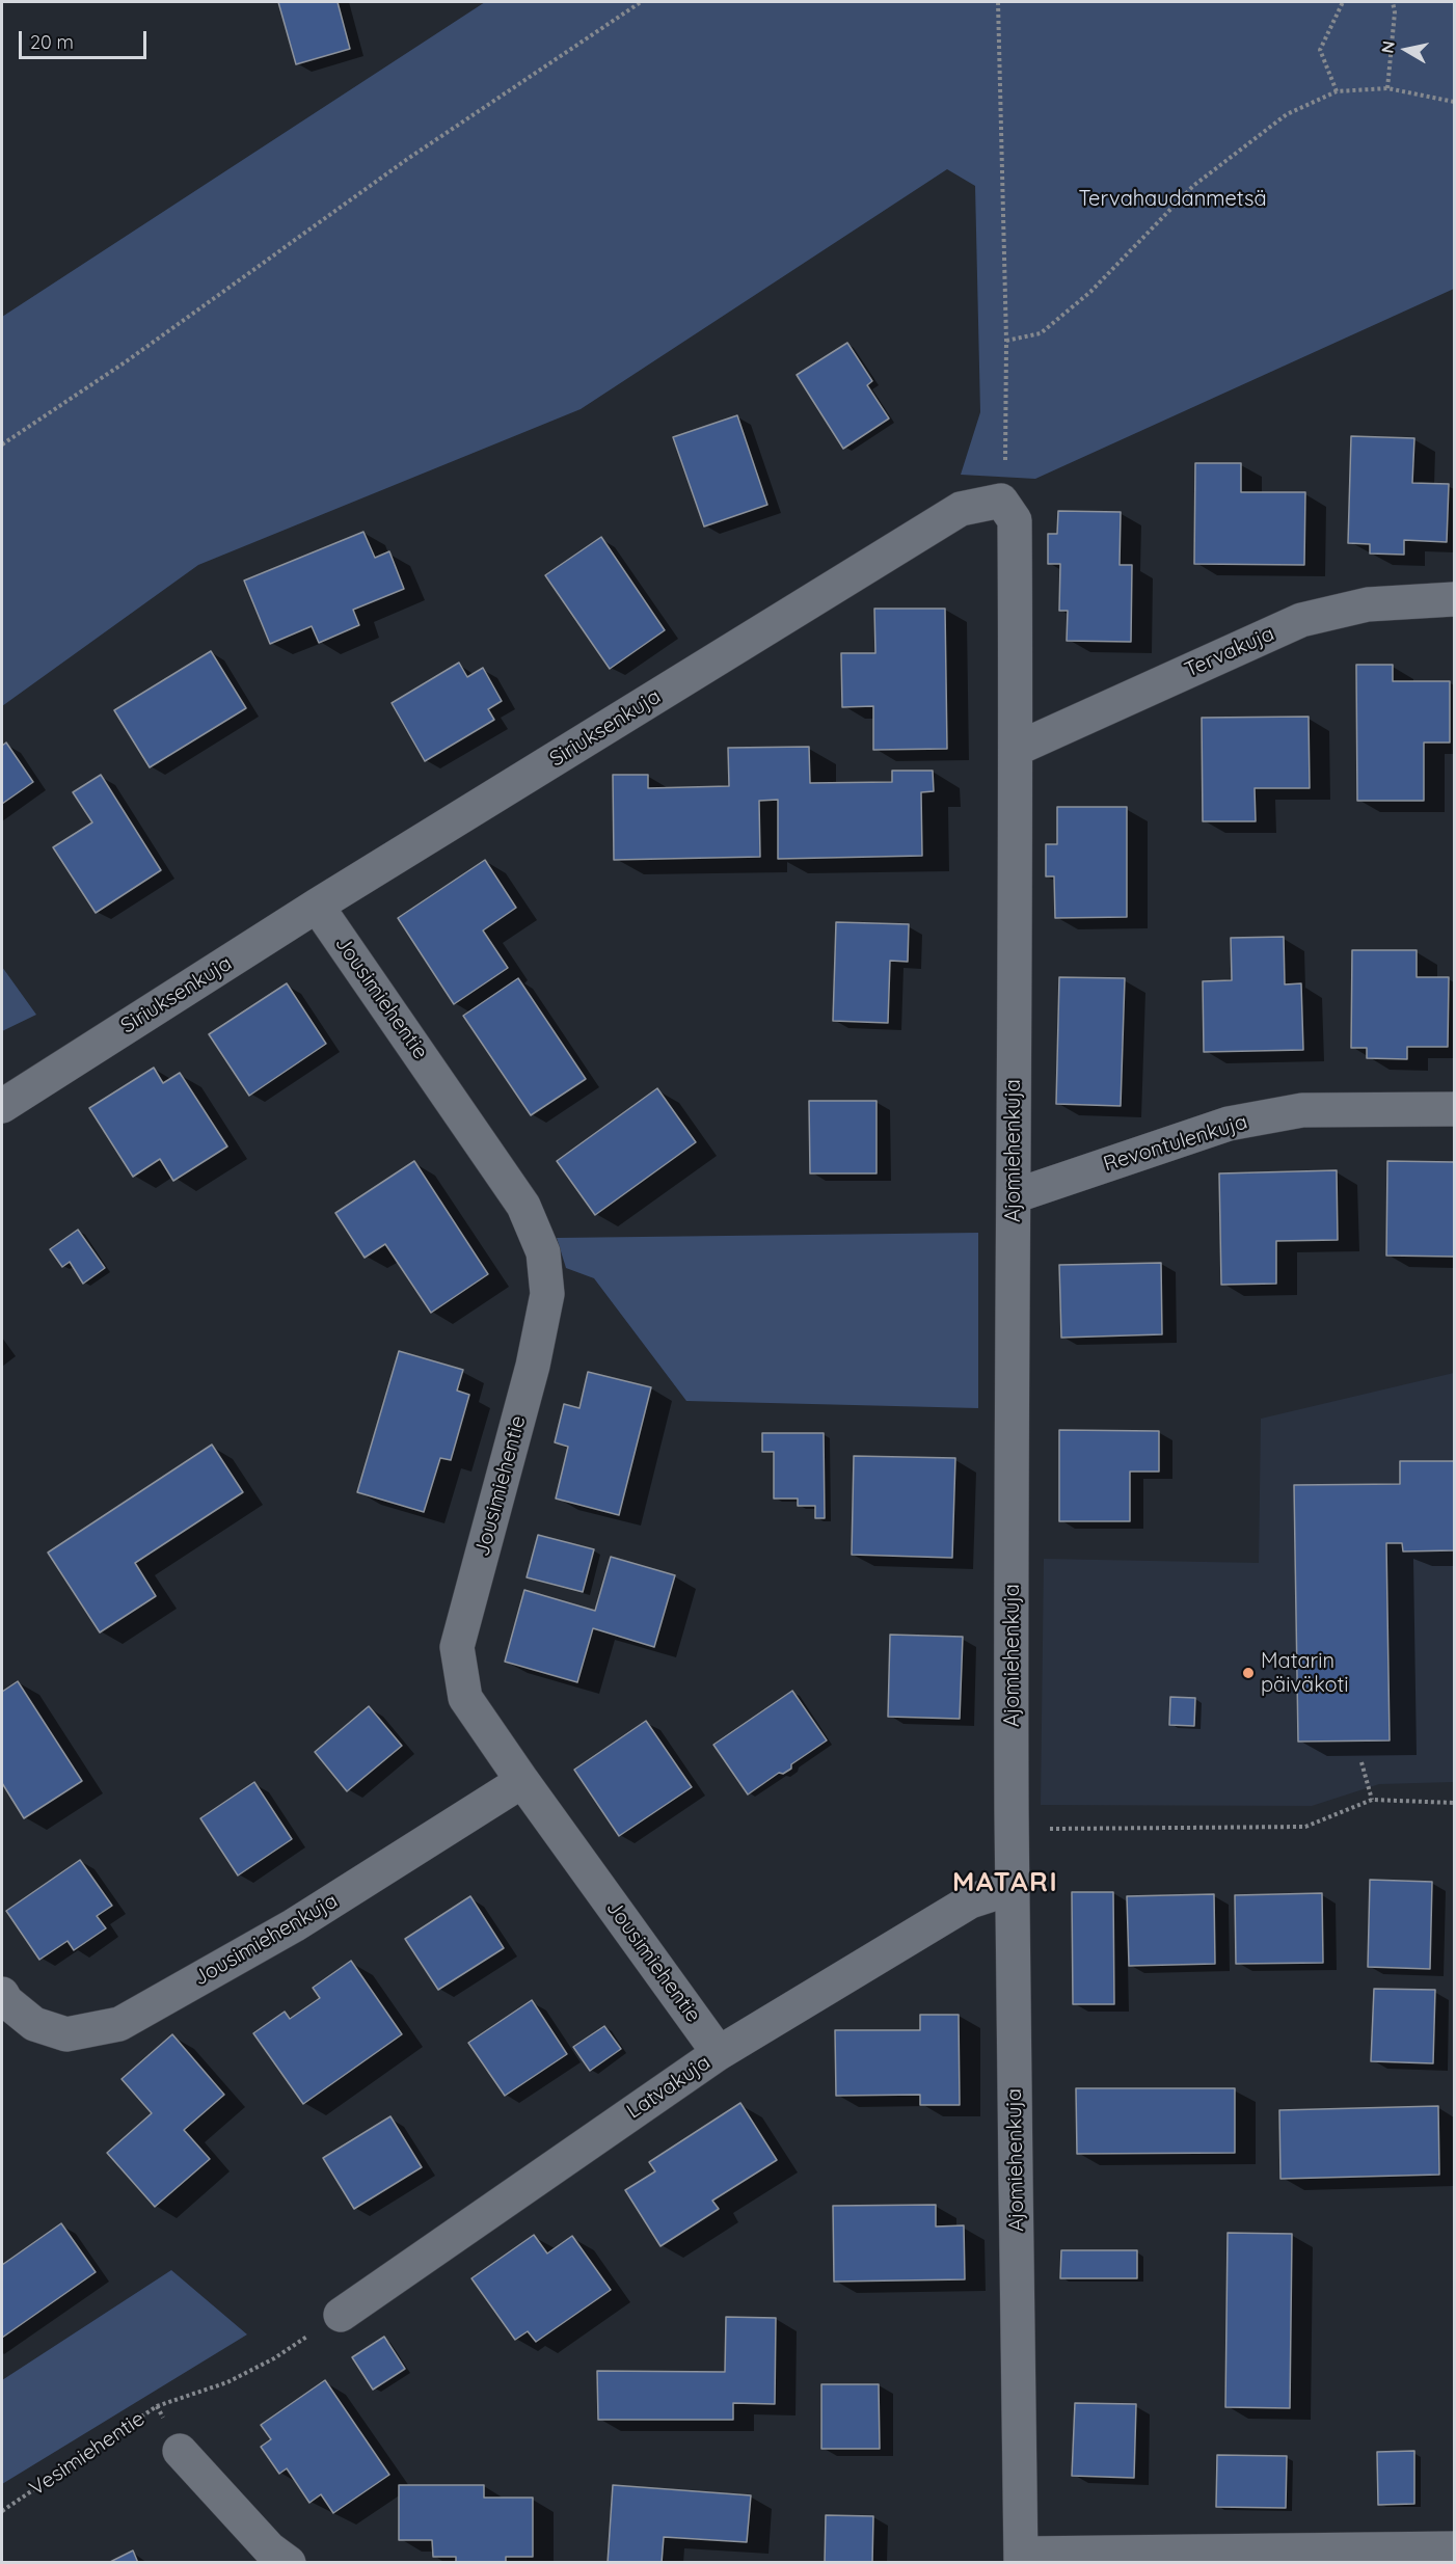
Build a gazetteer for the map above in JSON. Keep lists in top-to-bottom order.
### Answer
{
  "streets": {
    "street": [
      "Tervakuja",
      "Siriuksenkuja",
      "Jousimiehentie",
      "Revontulenkuja",
      "Ajomiehenkuja",
      "Jousimiehenkuja",
      "Latvakuja"
    ],
    "path": ["Vesimiehentie"]
  },
  "crossings": [
    ["Tervakuja", "Ajomiehenkuja"],
    ["Siriuksenkuja", "Jousimiehentie"],
    ["Jousimiehentie", "Jousimiehenkuja"],
    ["Jousimiehentie", "Latvakuja"],
    ["Revontulenkuja", "Ajomiehenkuja"],
    ["Ajomiehenkuja", "Latvakuja"]
  ],
  "districts": ["MATARI"],
  "parks": ["Tervahaudanmetsä"],
  "places": ["Matarin päiväkoti"],
  "scale_bar": "20 m",
  "north": "left"
}
